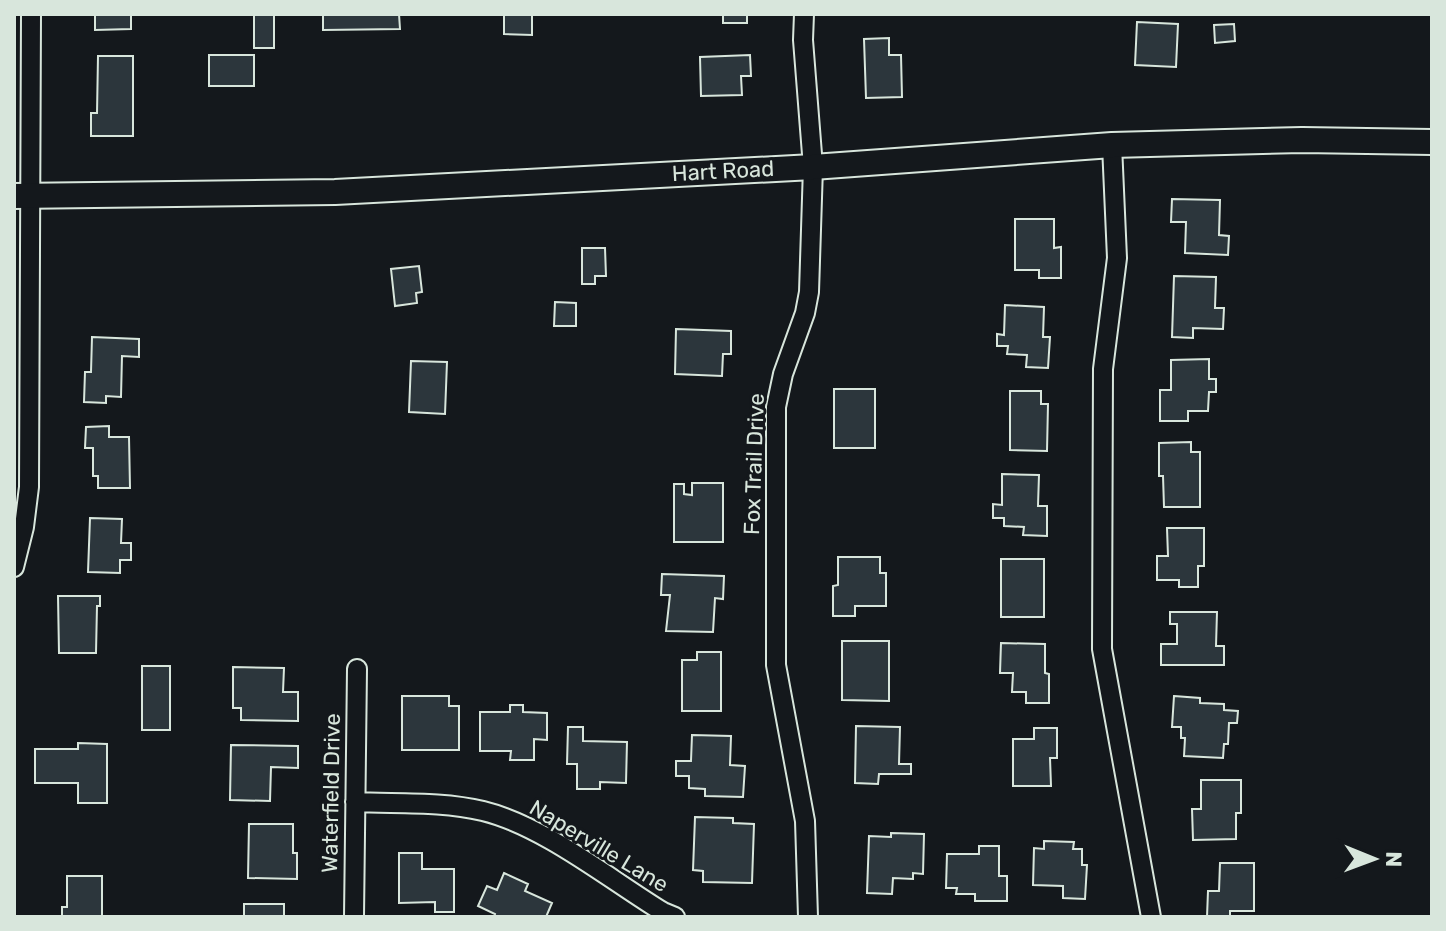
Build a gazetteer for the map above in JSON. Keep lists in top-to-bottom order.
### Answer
{
  "streets": {
    "street": [
      "Hart Road",
      "Fox Trail Drive",
      "Waterfield Drive",
      "Naperville Lane"
    ]
  },
  "crossings": [
    ["Hart Road", "Fox Trail Drive"],
    ["Waterfield Drive", "Naperville Lane"]
  ],
  "north": "right"
}
